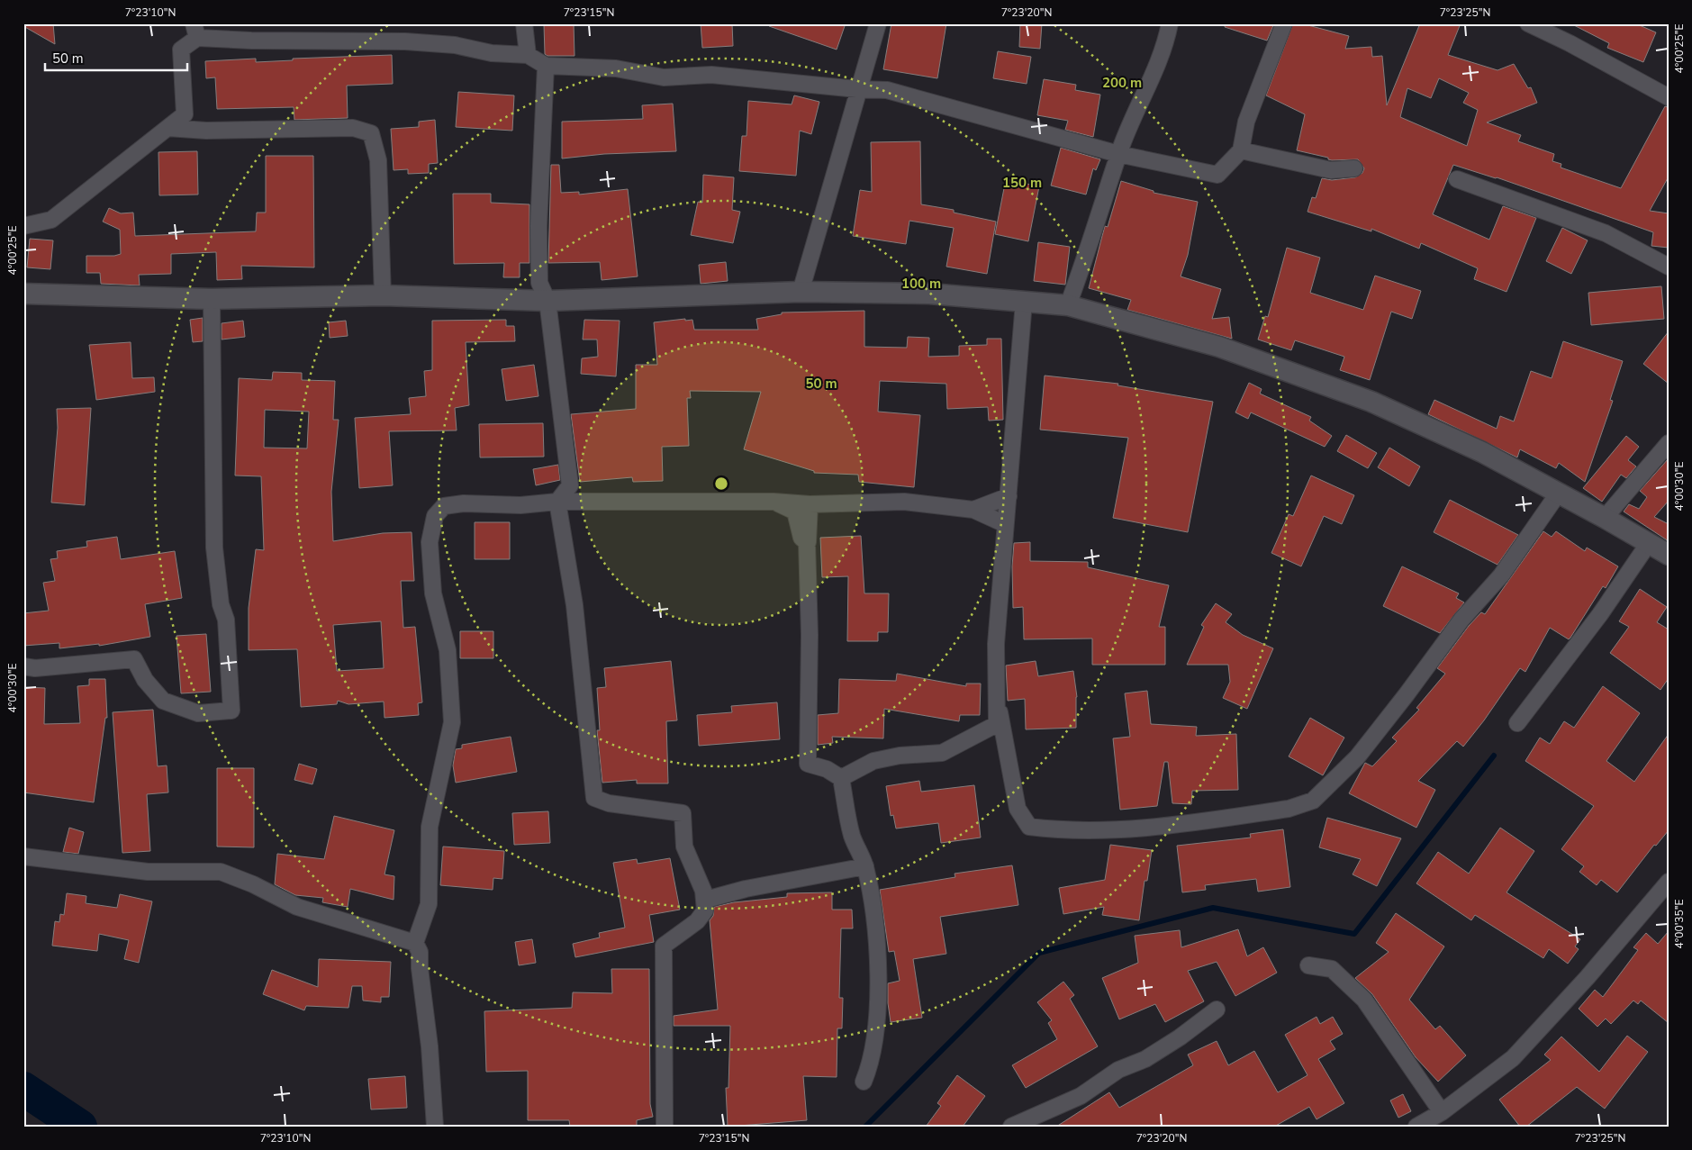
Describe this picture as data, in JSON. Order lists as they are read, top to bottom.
{
  "scale_bar": "50 m",
  "coordinates": [
    "7°23'10\"N",
    "7°23'15\"N",
    "7°23'20\"N",
    "7°23'25\"N",
    "4°00'25\"E",
    "4°00'30\"E",
    "4°00'35\"E"
  ],
  "rings": [
    "200 m",
    "150 m",
    "100 m",
    "50 m"
  ]
}
